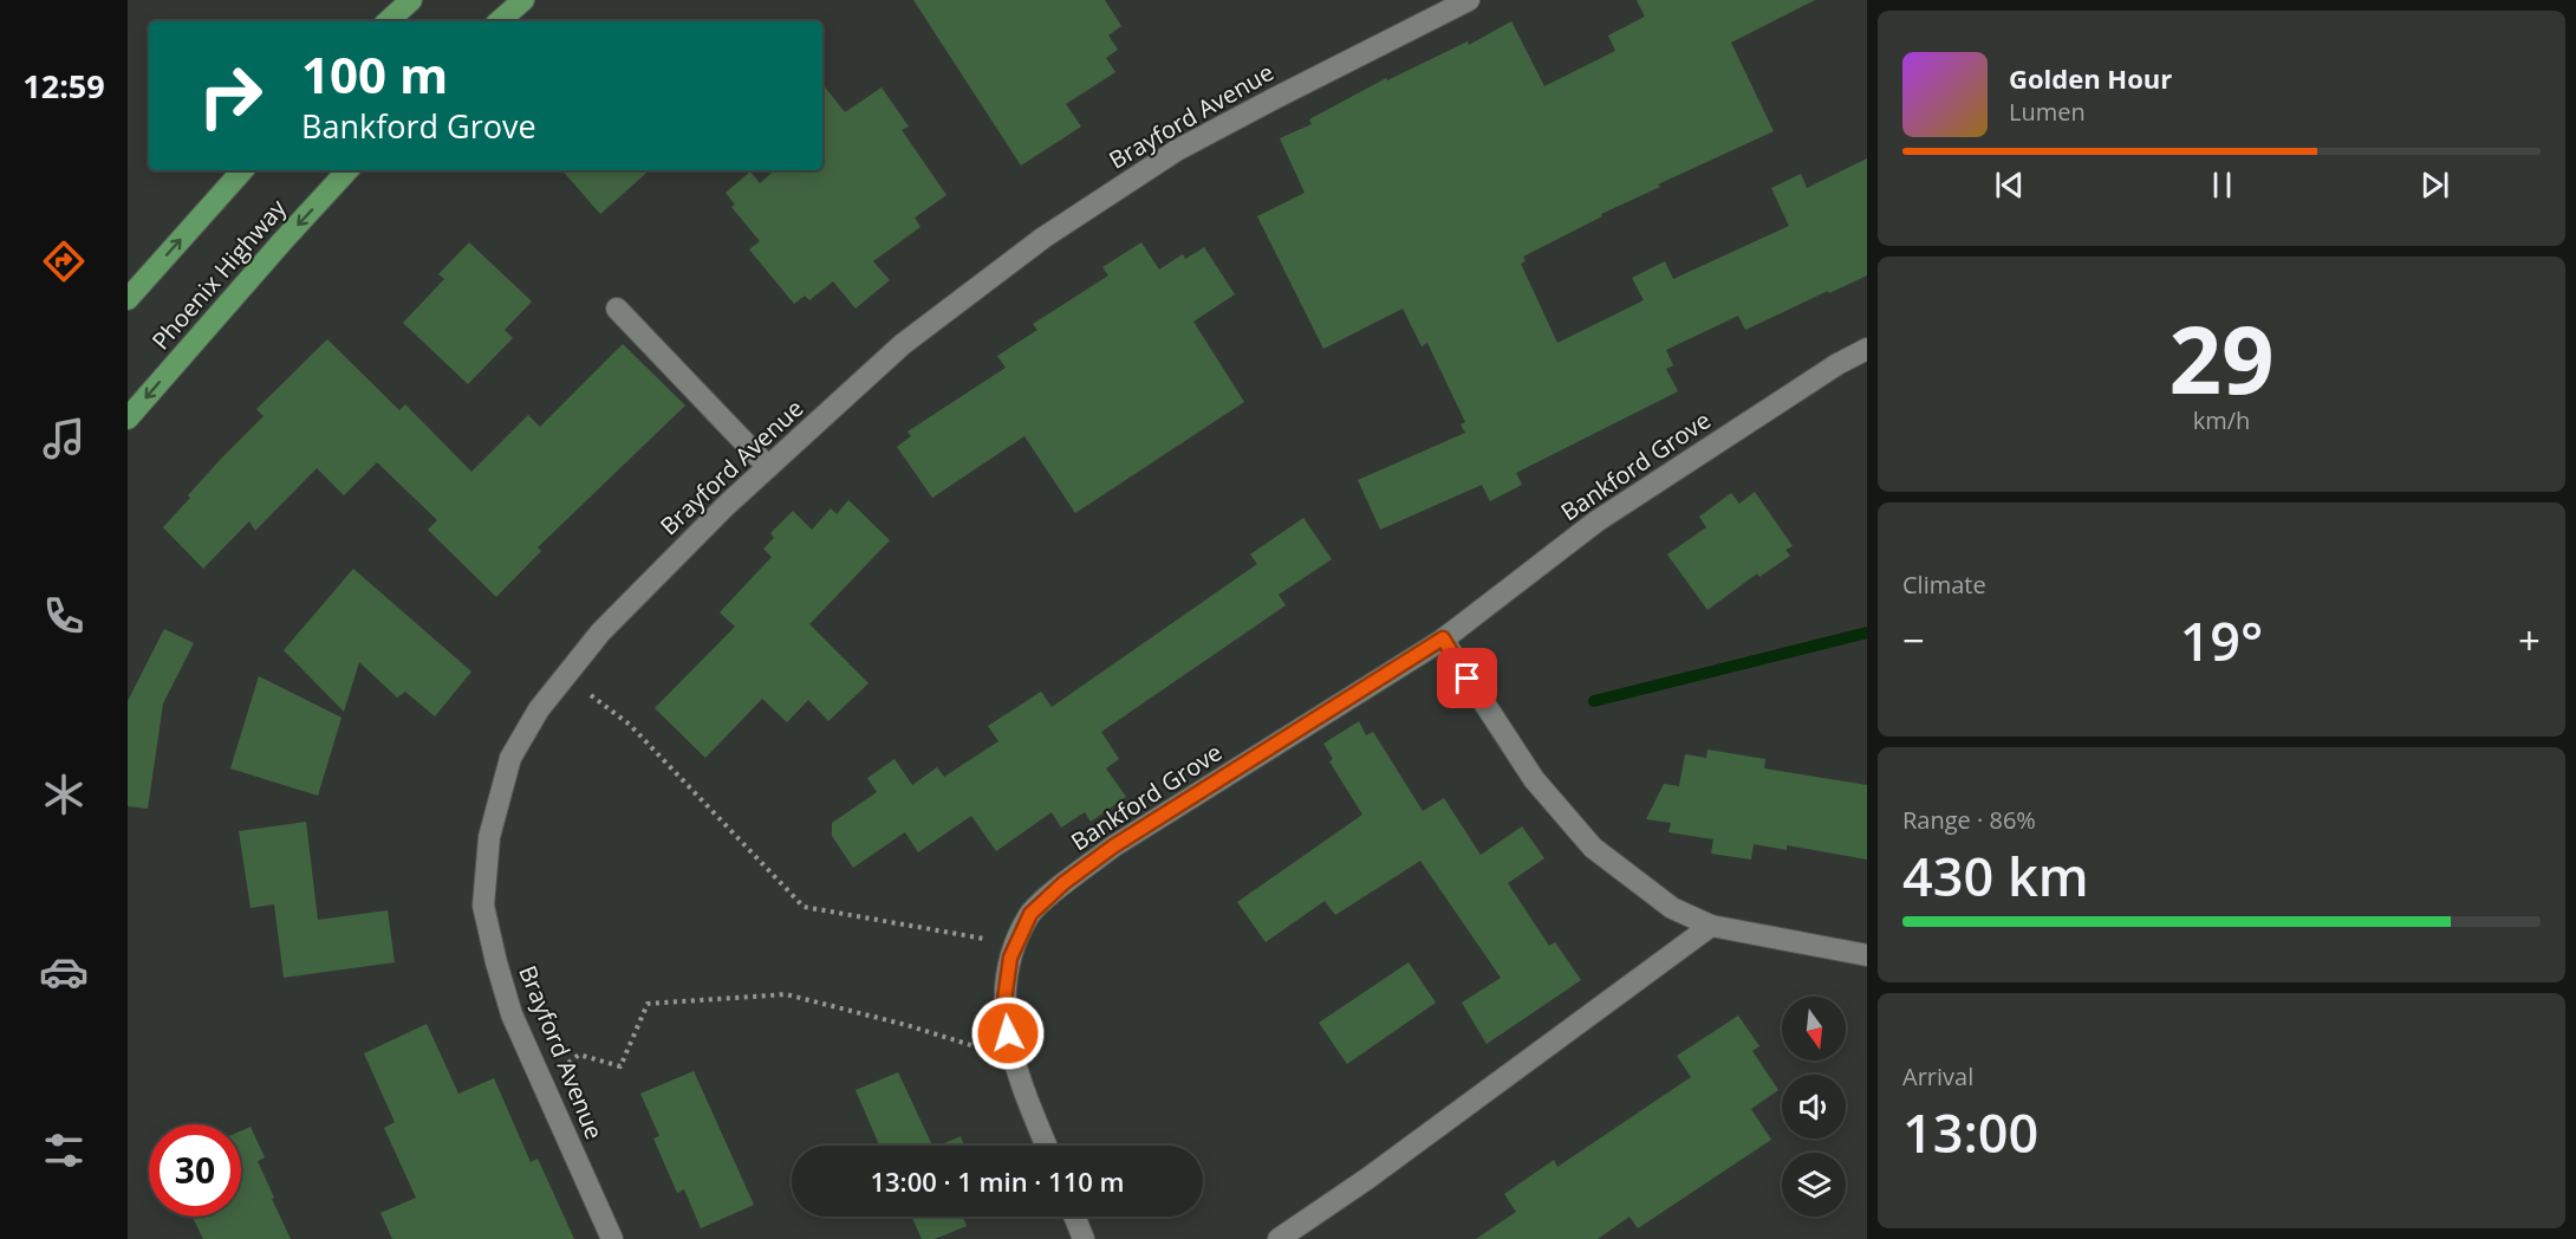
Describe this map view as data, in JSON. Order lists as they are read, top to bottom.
{
  "streets": {
    "main road": ["Phoenix Highway"],
    "street": ["Brayford Avenue", "Bankford Grove"]
  },
  "north": "bottom",
  "page": {
    "tabs": "12:59",
    "turn": ["100 m", "Bankford Grove"],
    "song": ["Golden Hour", "Lumen"],
    "tile": [
      ["29", "km/h"],
      "Climate",
      ["Range · 86%", "430 km"],
      ["Arrival", "13:00"]
    ],
    "heat": ["−", "19°", "+"],
    "limit": "30",
    "trip": "13:00 · 1 min · 110 m"
  }
}
